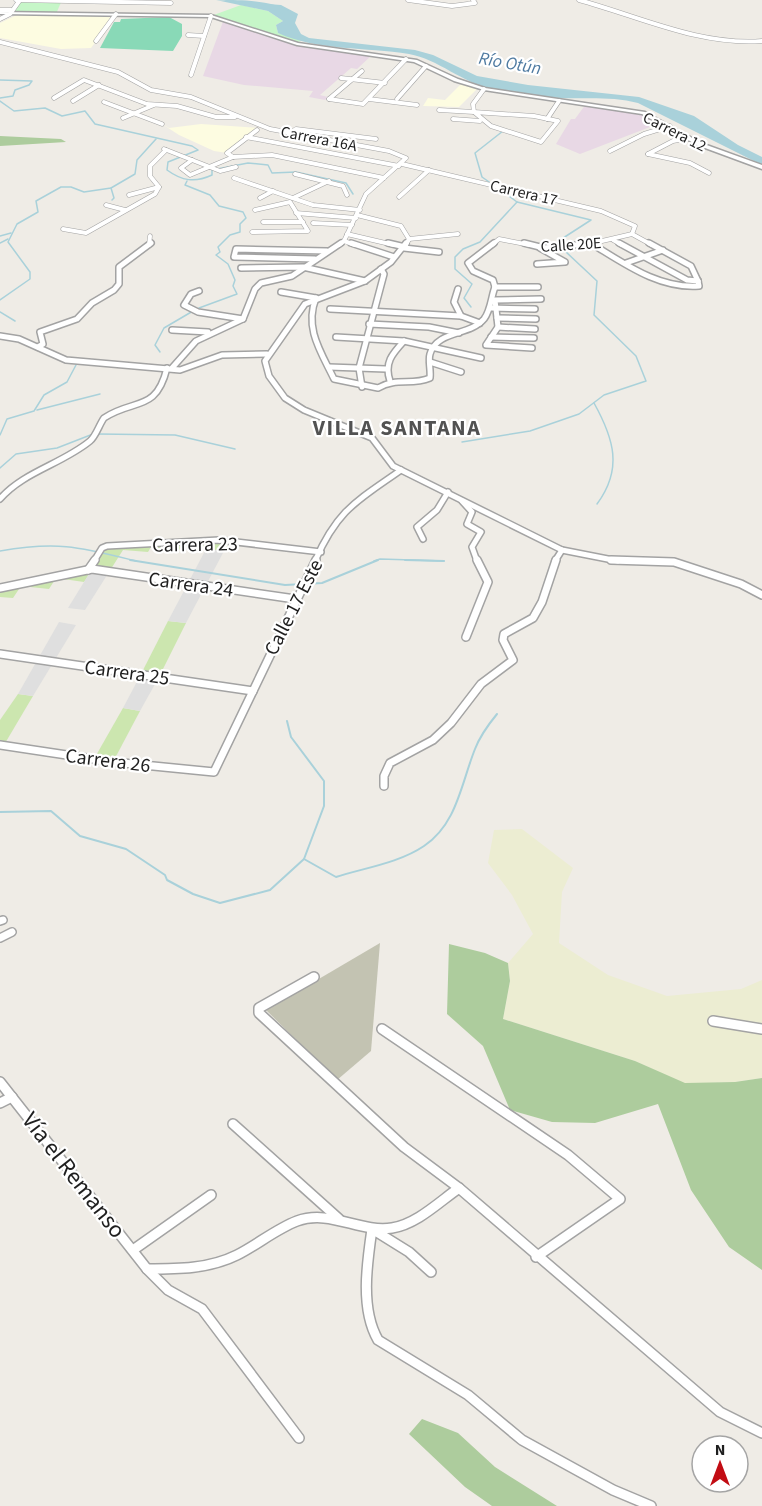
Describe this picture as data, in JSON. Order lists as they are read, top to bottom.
{
  "streets": {
    "street": [
      "Carrera 12",
      "Carrera 16A",
      "Carrera 17",
      "Calle 20E",
      "Carrera 23",
      "Carrera 24",
      "Calle 17 Este",
      "Carrera 25",
      "Carrera 26",
      "Vía el Remanso"
    ]
  },
  "crossings": [
    ["Carrera 16A", "Carrera 17"],
    ["Carrera 17", "Calle 20E"],
    ["Carrera 23", "Carrera 24"],
    ["Carrera 23", "Calle 17 Este"],
    ["Carrera 24", "Calle 17 Este"],
    ["Calle 17 Este", "Carrera 25"],
    ["Calle 17 Este", "Carrera 26"]
  ],
  "districts": ["VILLA SANTANA"],
  "water": ["Río Otún"],
  "north": "top"
}
